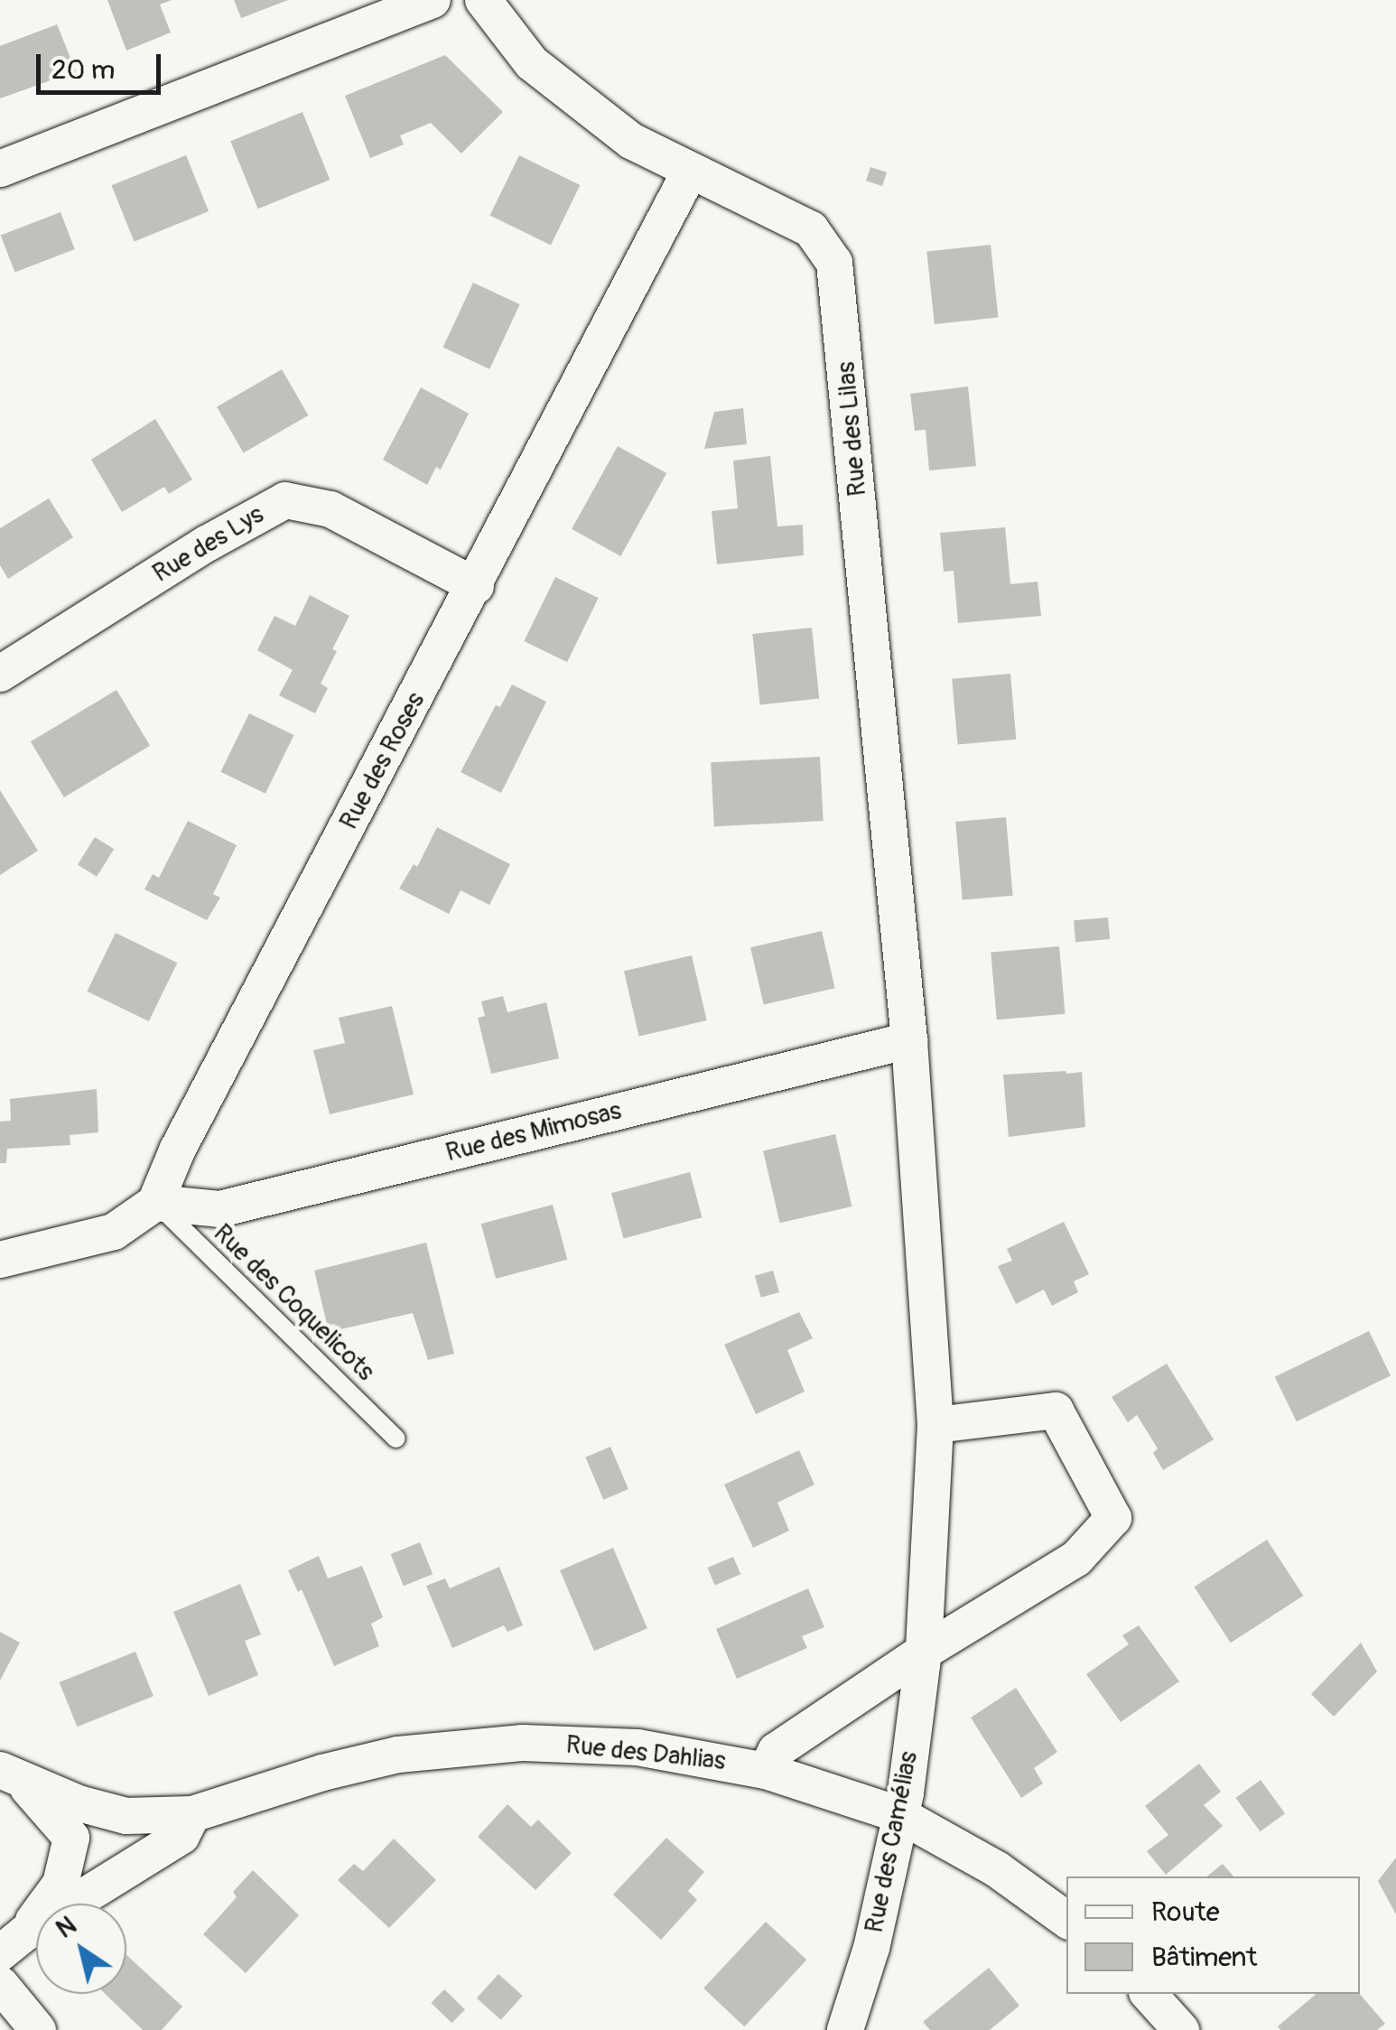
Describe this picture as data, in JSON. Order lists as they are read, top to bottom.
{
  "streets": {
    "street": [
      "Rue des Lilas",
      "Rue des Lys",
      "Rue des Roses",
      "Rue des Mimosas",
      "Rue des Dahlias",
      "Rue des Camélias"
    ],
    "lane": ["Rue des Coquelicots"]
  },
  "crossings": [
    ["Rue des Lilas", "Rue des Roses"],
    ["Rue des Lilas", "Rue des Mimosas"],
    ["Rue des Lilas", "Rue des Camélias"],
    ["Rue des Lys", "Rue des Roses"],
    ["Rue des Roses", "Rue des Mimosas"],
    ["Rue des Roses", "Rue des Coquelicots"],
    ["Rue des Mimosas", "Rue des Coquelicots"],
    ["Rue des Mimosas", "Rue des Camélias"],
    ["Rue des Dahlias", "Rue des Camélias"]
  ],
  "legend": ["Route", "Bâtiment"],
  "scale_bar": "20 m",
  "north": "top left"
}
